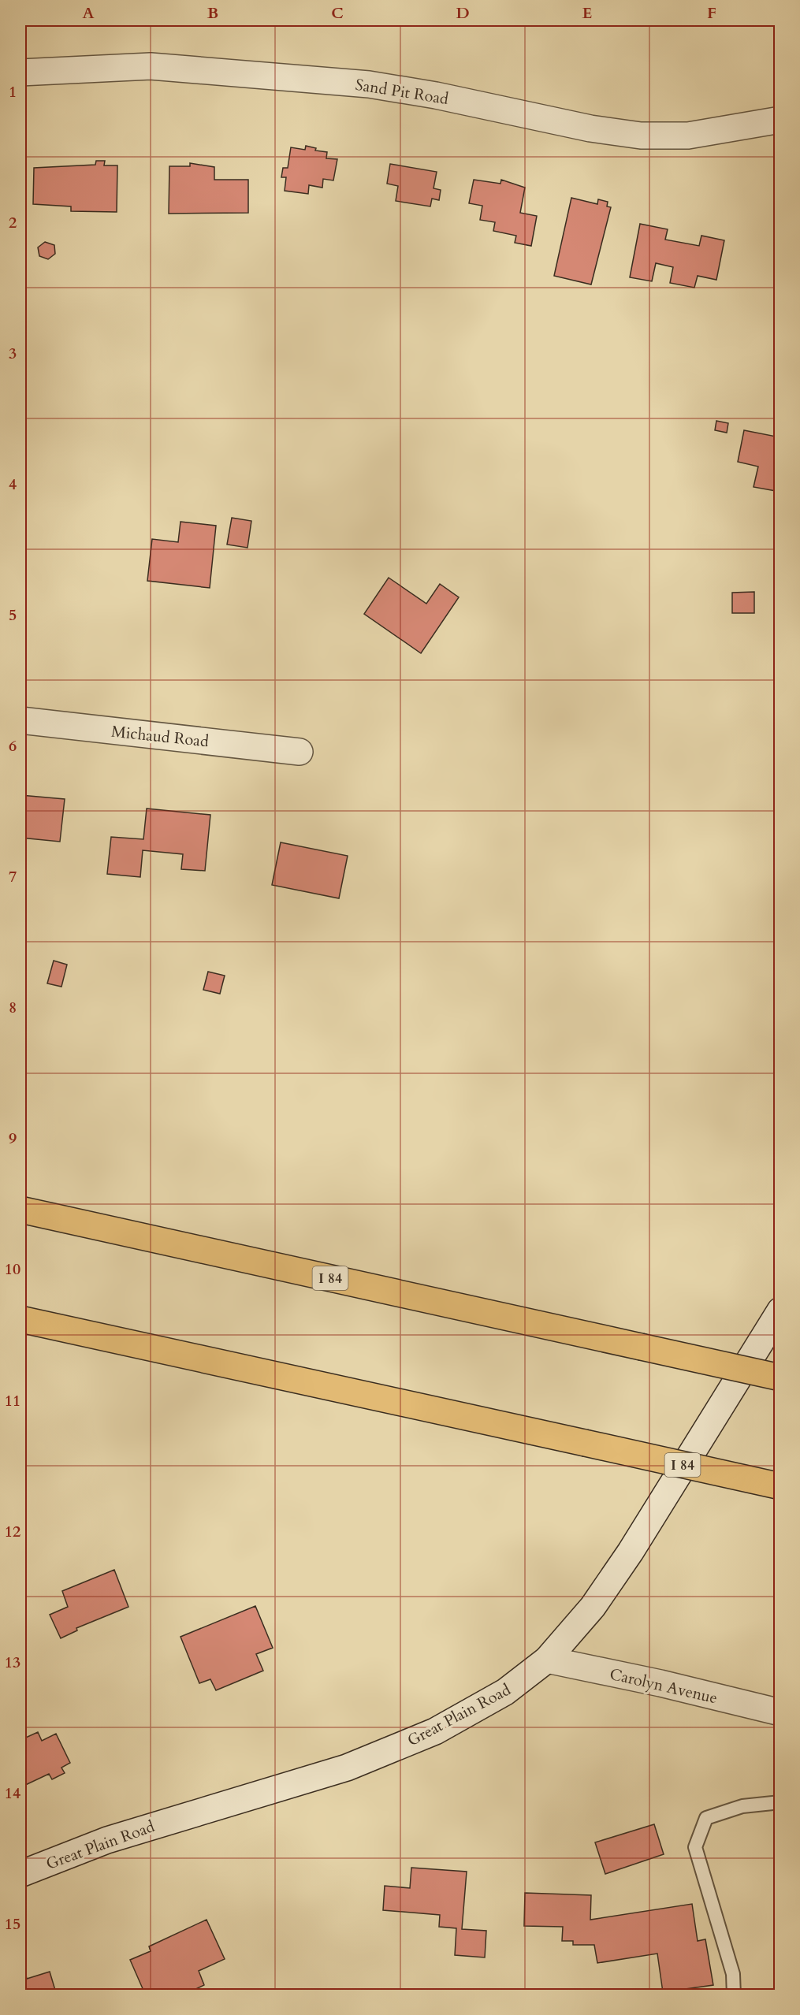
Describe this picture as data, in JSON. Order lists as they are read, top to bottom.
{
  "streets": {
    "highway": ["I 84"],
    "street": [
      "Sand Pit Road",
      "Michaud Road",
      "Carolyn Avenue",
      "Great Plain Road"
    ]
  },
  "crossings": [
    ["Carolyn Avenue", "Great Plain Road"]
  ],
  "grid": {
    "columns": [
      "A",
      "B",
      "C",
      "D",
      "E",
      "F"
    ],
    "rows": [
      "1",
      "2",
      "3",
      "4",
      "5",
      "6",
      "7",
      "8",
      "9",
      "10",
      "11",
      "12",
      "13",
      "14",
      "15"
    ]
  }
}
